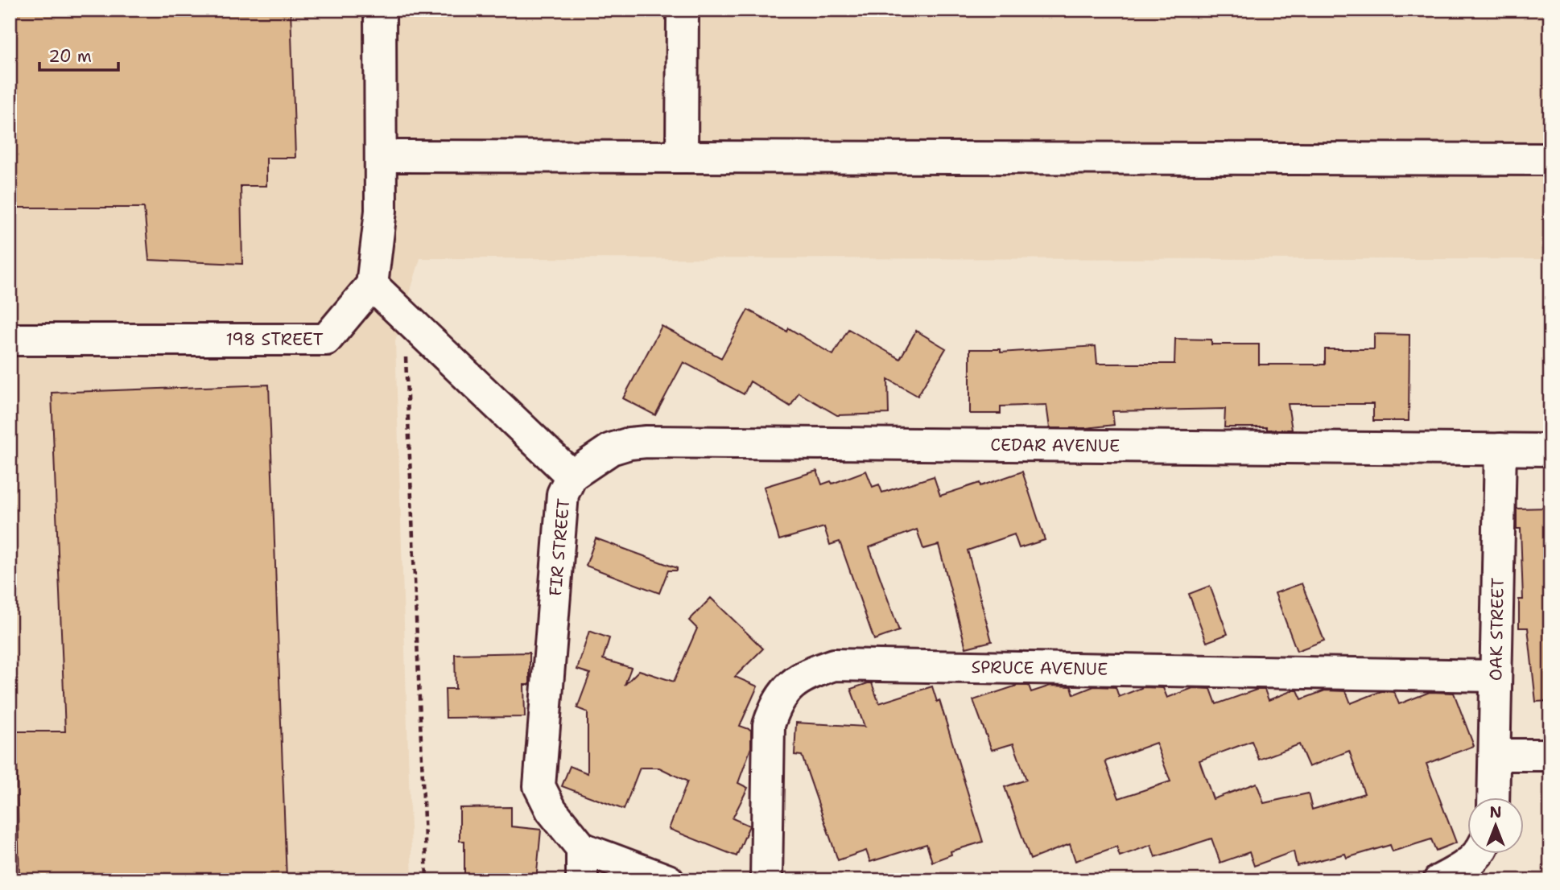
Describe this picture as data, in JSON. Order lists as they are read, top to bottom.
{
  "streets": {
    "street": [
      "198 STREET",
      "CEDAR AVENUE",
      "FIR STREET",
      "OAK STREET",
      "SPRUCE AVENUE"
    ]
  },
  "crossings": [
    ["198 STREET", "FIR STREET"],
    ["CEDAR AVENUE", "FIR STREET"],
    ["CEDAR AVENUE", "OAK STREET"],
    ["OAK STREET", "SPRUCE AVENUE"]
  ],
  "scale_bar": "20 m",
  "north": "top"
}
